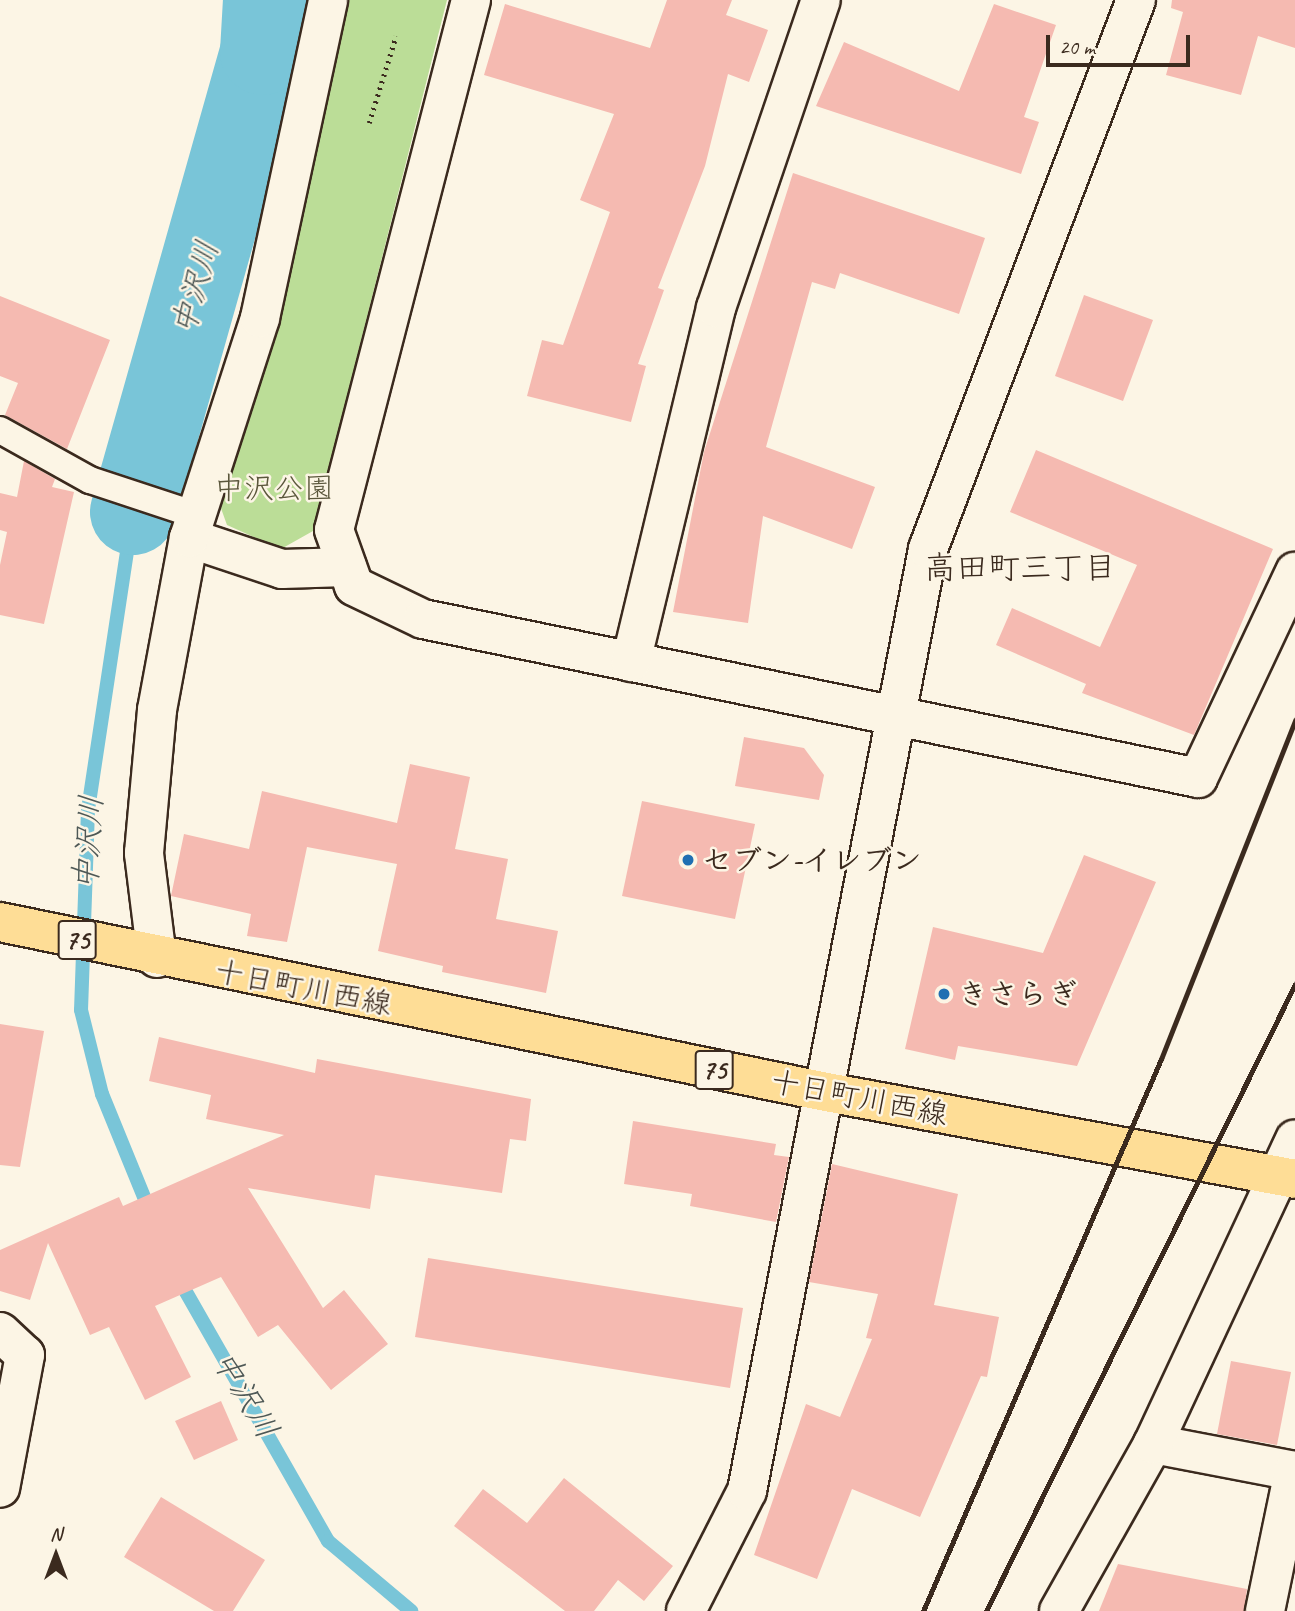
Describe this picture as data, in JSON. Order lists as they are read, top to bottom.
{
  "streets": {
    "main road": ["75", "十日町川西線"]
  },
  "crossings": [
    ["75", "十日町川西線"]
  ],
  "districts": ["高田町三丁目"],
  "water": ["中沢川"],
  "parks": ["中沢公園"],
  "places": ["セブン-イレブン", "きさらぎ"],
  "scale_bar": "20 m",
  "north": "top"
}
